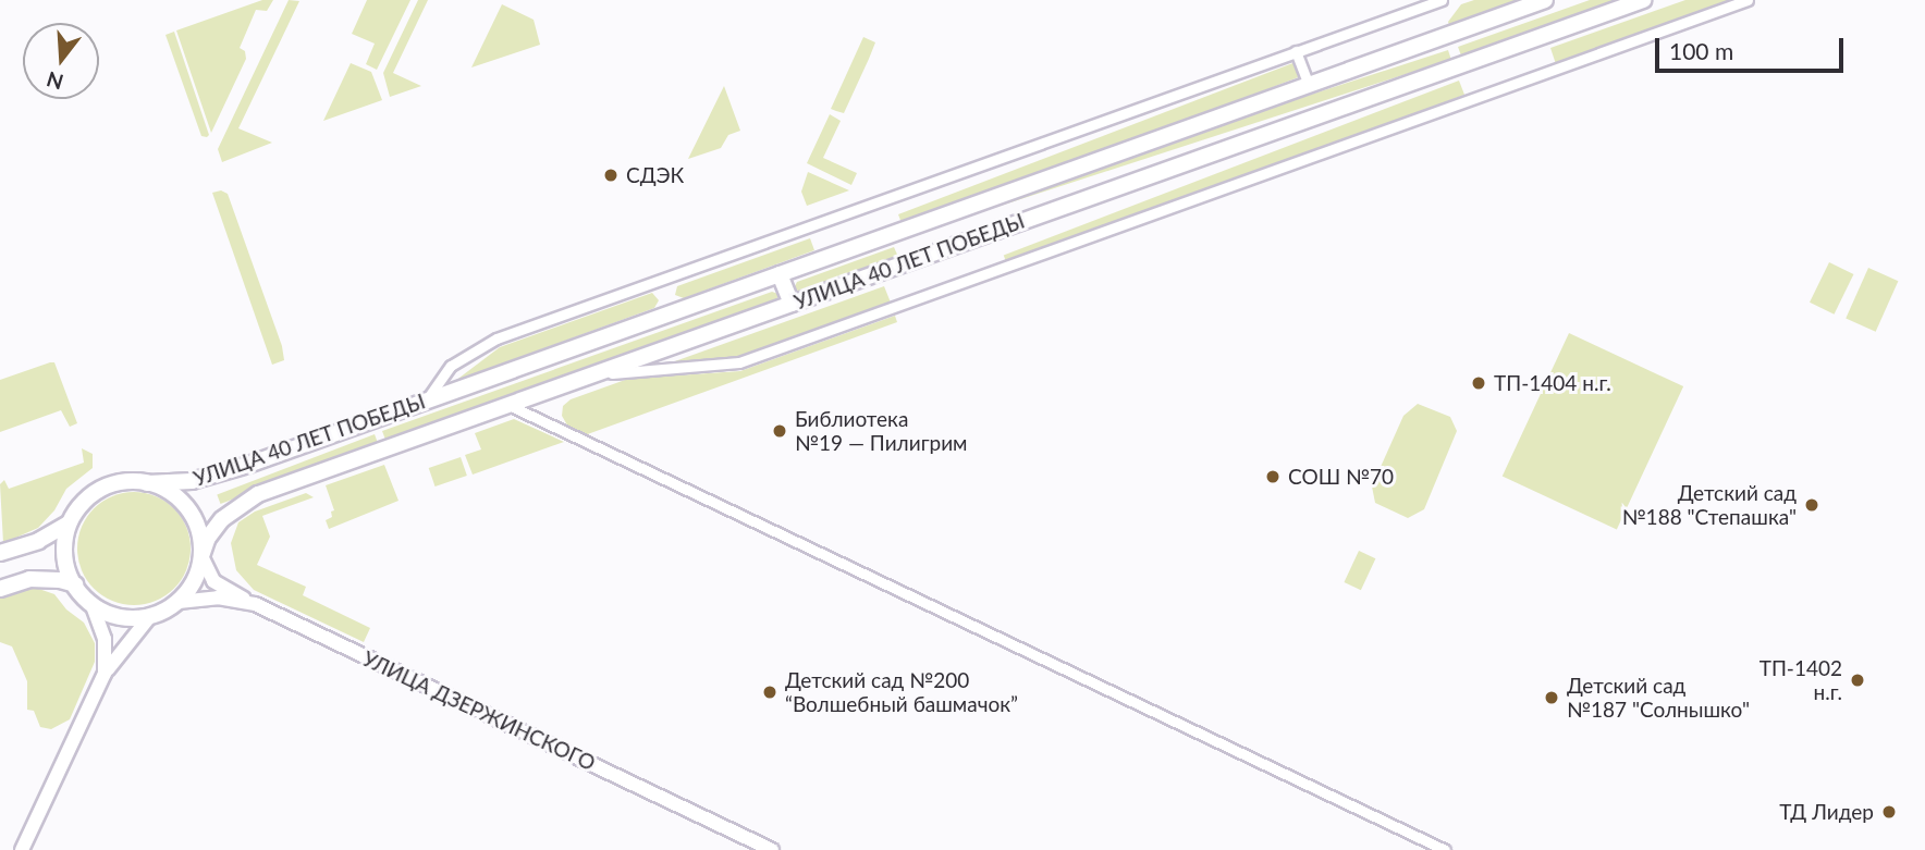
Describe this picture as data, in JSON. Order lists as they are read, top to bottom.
{
  "streets": {
    "main road": ["УЛИЦА 40 ЛЕТ ПОБЕДЫ", "УЛИЦА ДЗЕРЖИНСКОГО"]
  },
  "crossings": [
    ["УЛИЦА 40 ЛЕТ ПОБЕДЫ", "УЛИЦА ДЗЕРЖИНСКОГО"]
  ],
  "places": [
    "СДЭК",
    "ТП-1404 н.г.",
    "Библиотека №19 — Пилигрим",
    "СОШ №70",
    "Детский сад №188 \"Степашка\"",
    "ТП-1402 н.г.",
    "Детский сад №200 “Волшебный башмачок”",
    "Детский сад №187 \"Солнышко\"",
    "ТД Лидер"
  ],
  "scale_bar": "100 m",
  "north": "bottom"
}
